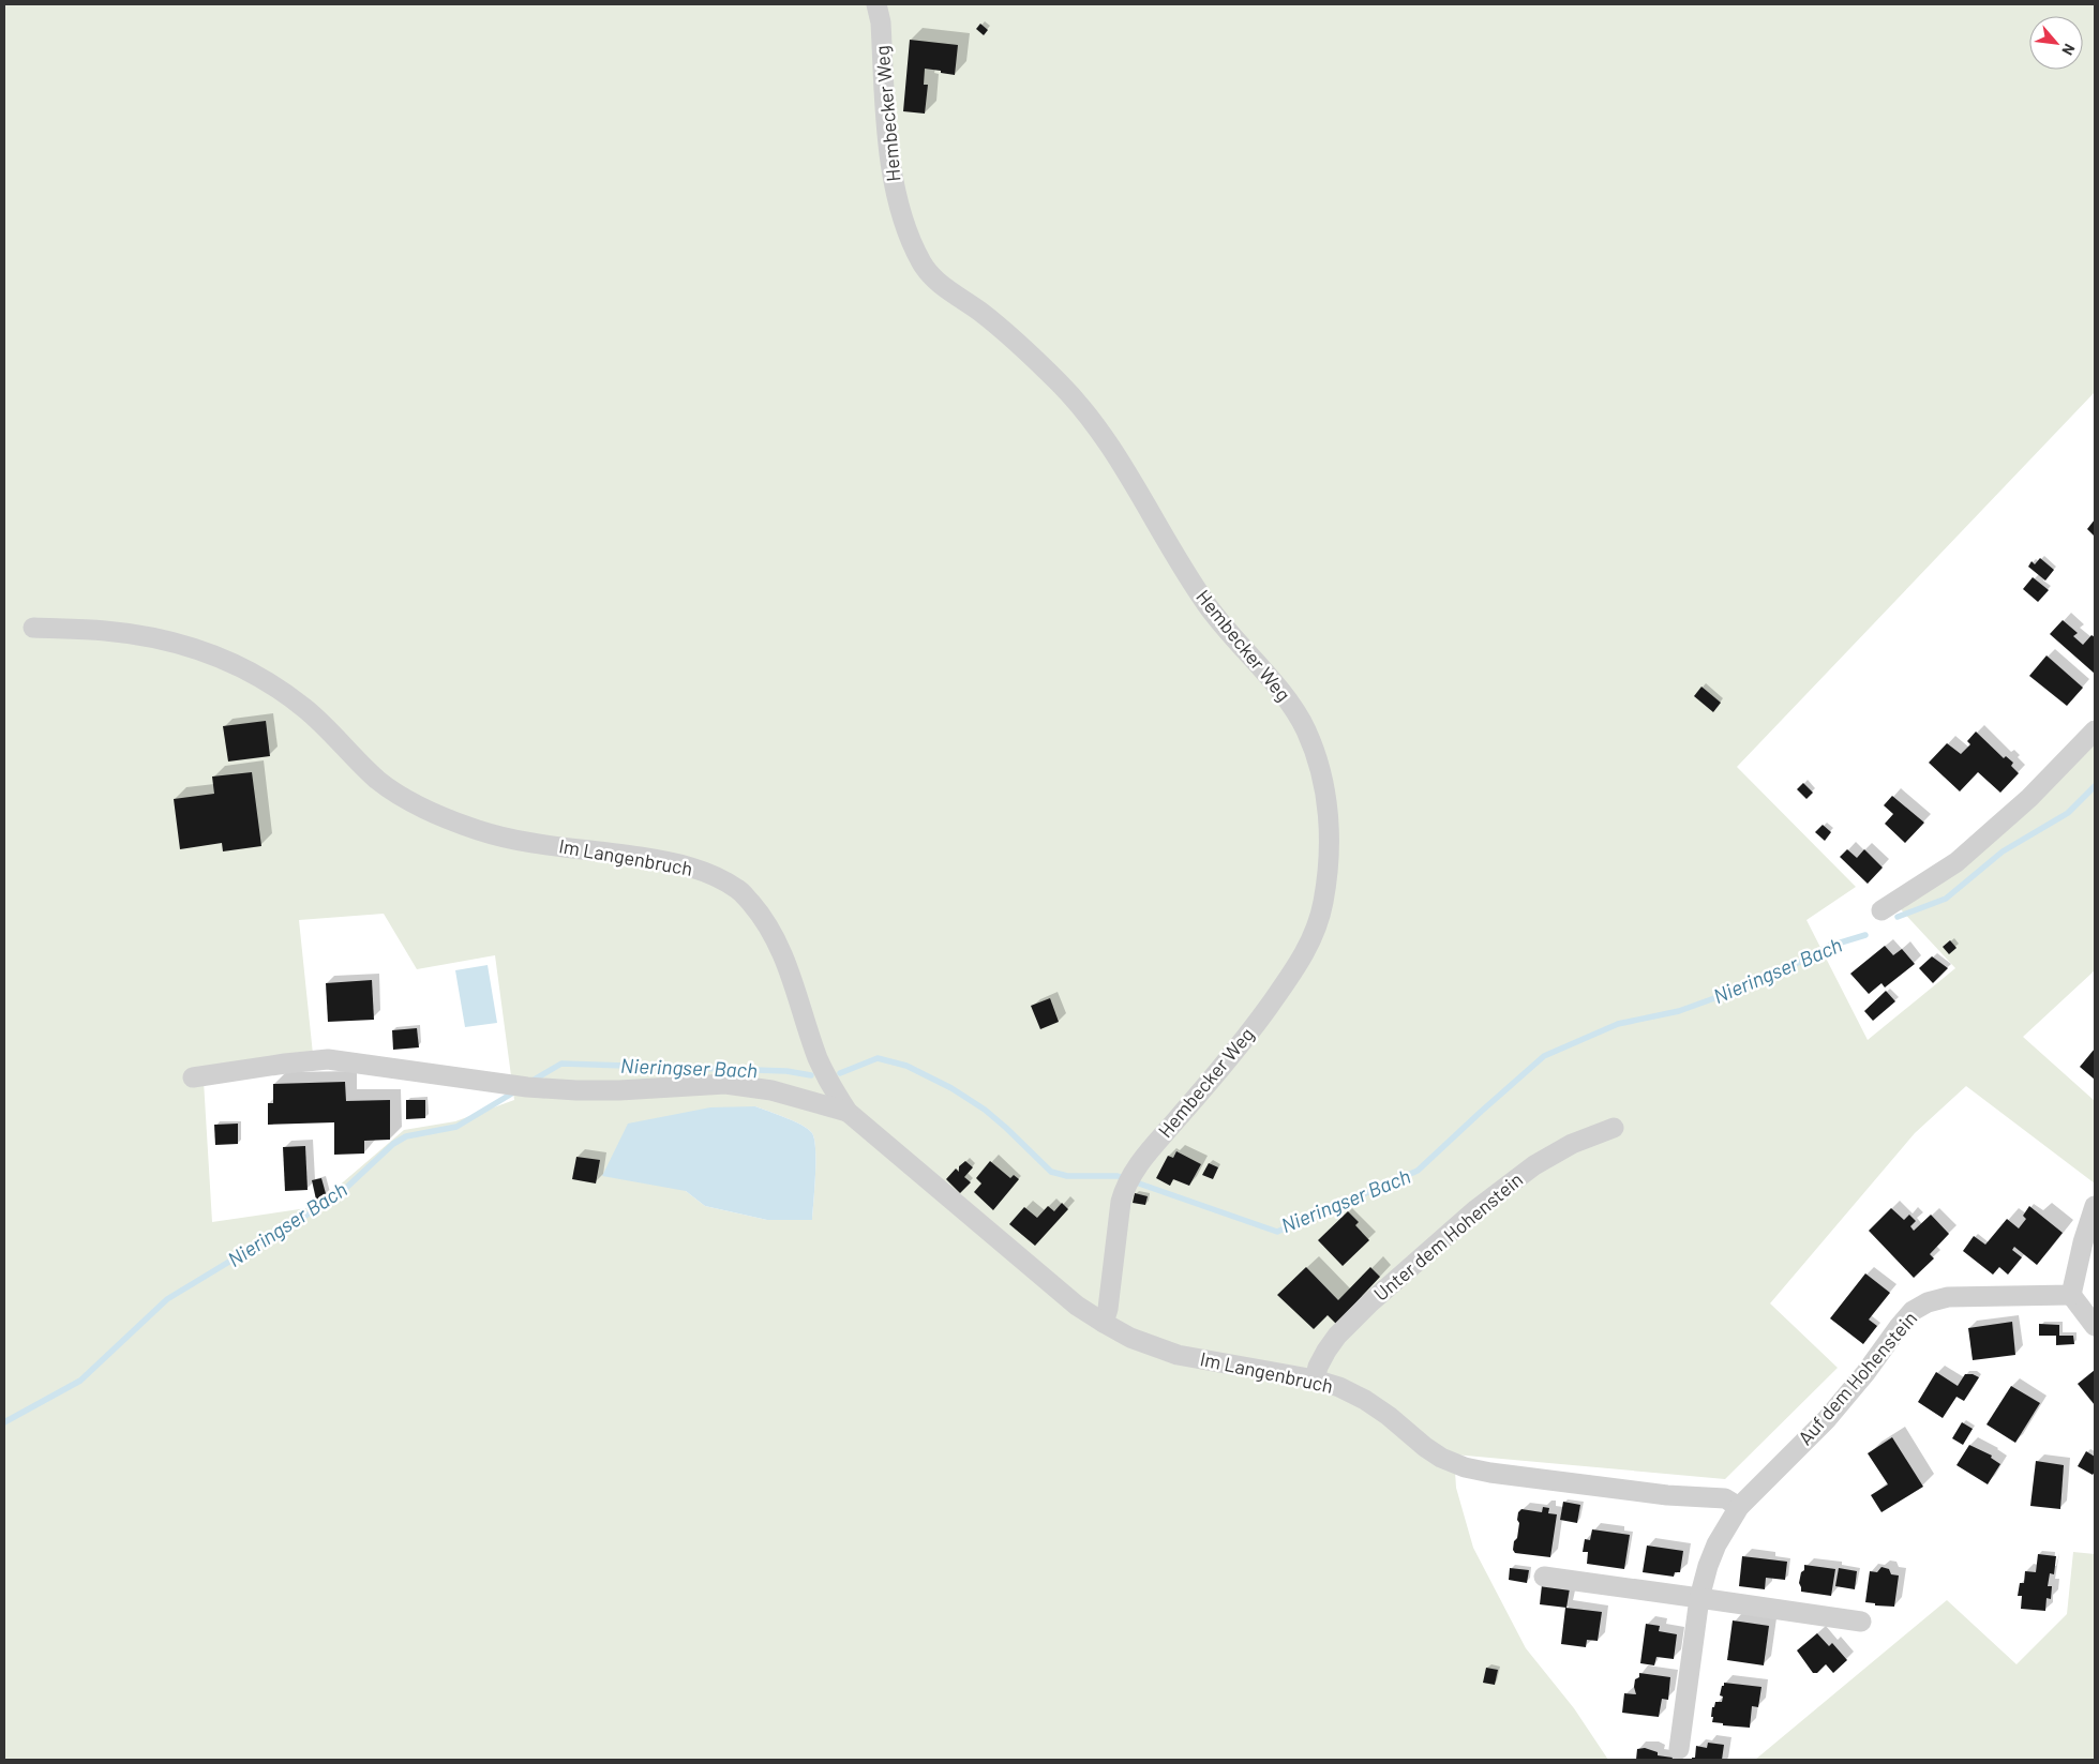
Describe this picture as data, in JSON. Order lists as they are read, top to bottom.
{
  "streets": {
    "street": [
      "Hembecker Weg",
      "Im Langenbruch",
      "Unter dem Hohenstein",
      "Auf dem Hohenstein"
    ]
  },
  "crossings": [
    ["Hembecker Weg", "Im Langenbruch"],
    ["Im Langenbruch", "Unter dem Hohenstein"],
    ["Im Langenbruch", "Auf dem Hohenstein"]
  ],
  "water": ["Nieringser Bach"],
  "north": "bottom right"
}
